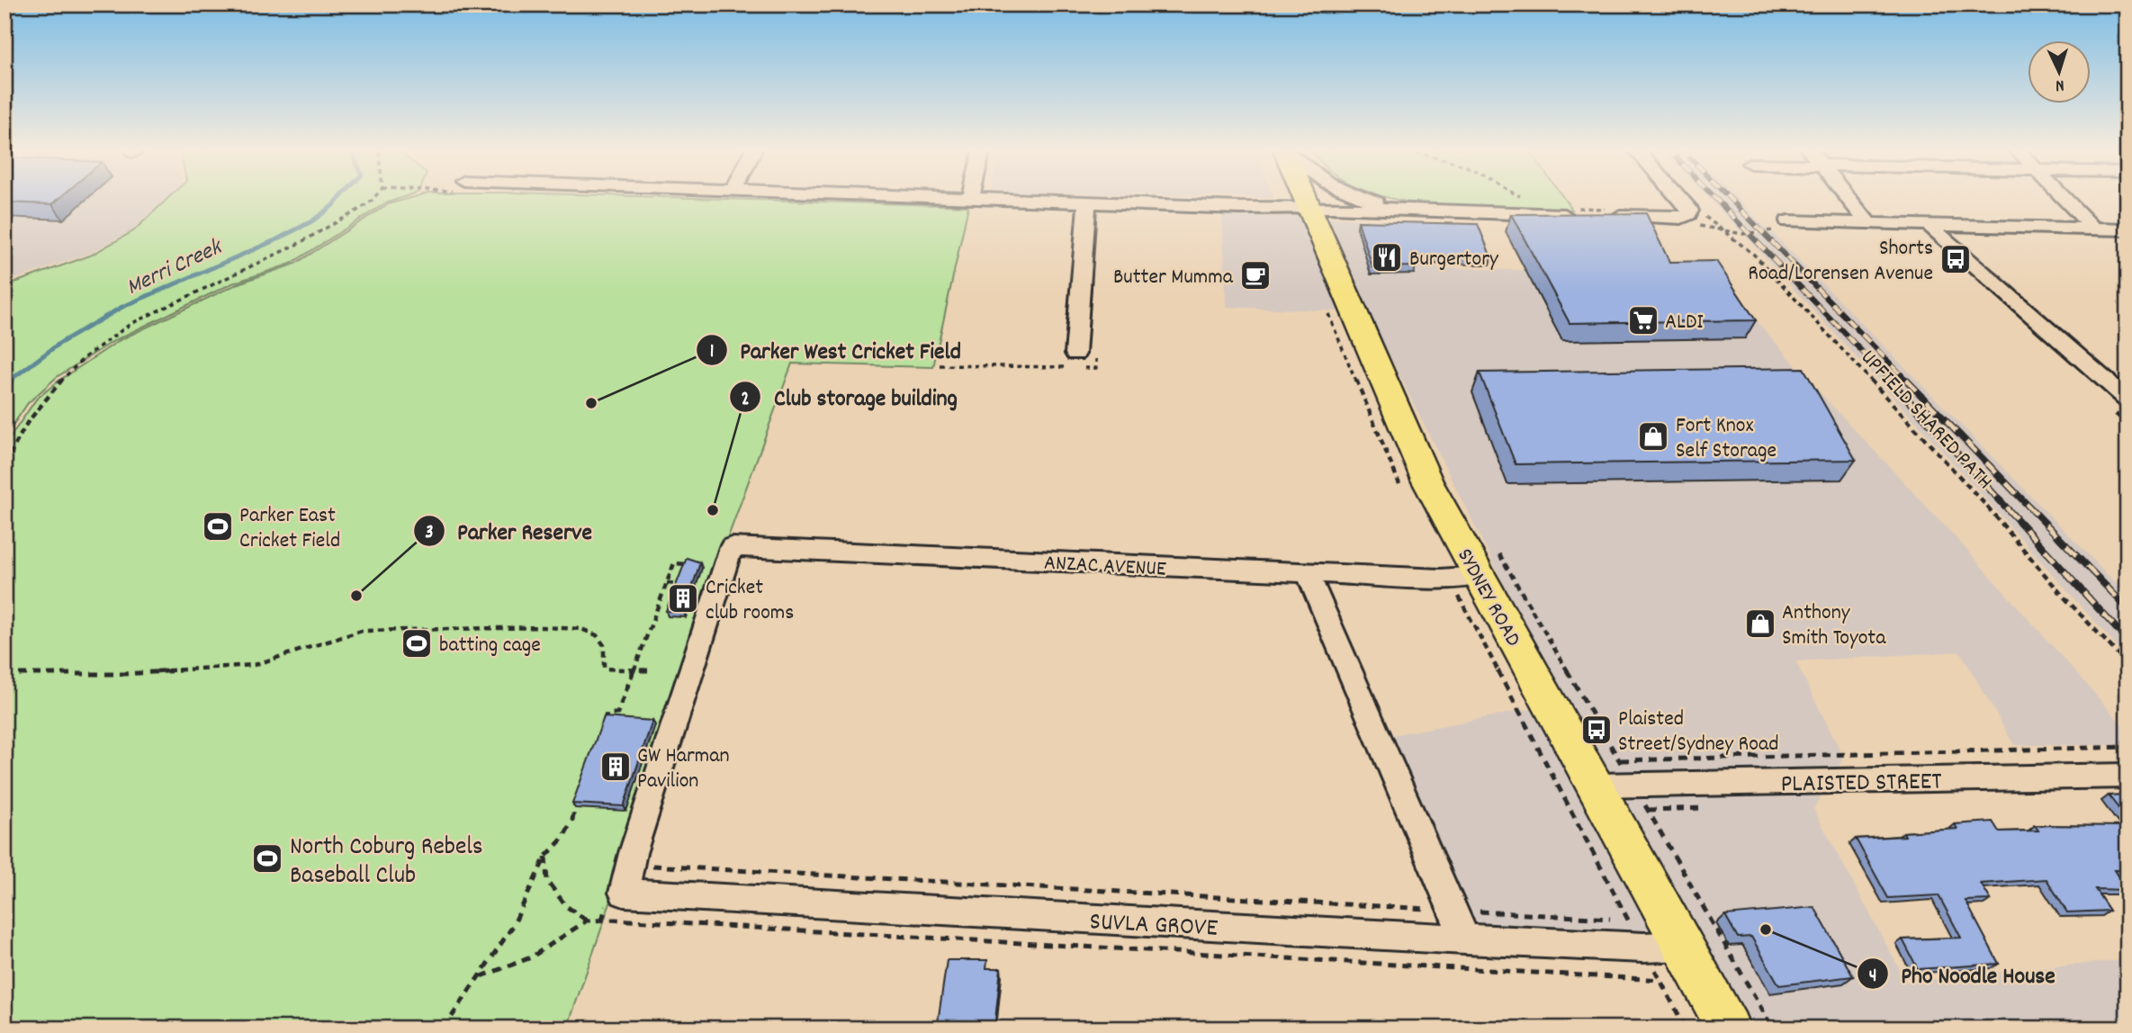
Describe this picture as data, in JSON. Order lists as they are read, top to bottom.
{
  "streets": {
    "highway": ["SYDNEY ROAD"],
    "street": ["ANZAC AVENUE", "PLAISTED STREET", "SUVLA GROVE"],
    "path": ["UPFIELD SHARED PATH"]
  },
  "crossings": [
    ["ANZAC AVENUE", "SYDNEY ROAD"],
    ["SYDNEY ROAD", "PLAISTED STREET"],
    ["SYDNEY ROAD", "SUVLA GROVE"]
  ],
  "water": ["Merri Creek"],
  "places": {
    "restaurant": ["Burgertory"],
    "bus stop": ["Shorts Road/Lorensen Avenue", "Plaisted Street/Sydney Road"],
    "cafe": ["Butter Mumma"],
    "supermarket": ["ALDI"],
    "other": [
      "Parker West Cricket Field",
      "Club storage building",
      "Parker Reserve",
      "Pho Noodle House"
    ],
    "shop": ["Fort Knox Self Storage", "Anthony Smith Toyota"],
    "sports": ["Parker East Cricket Field", "batting cage", "North Coburg Rebels Baseball Club"],
    "building": ["Cricket club rooms", "GW Harman Pavilion"]
  },
  "north": "bottom"
}
